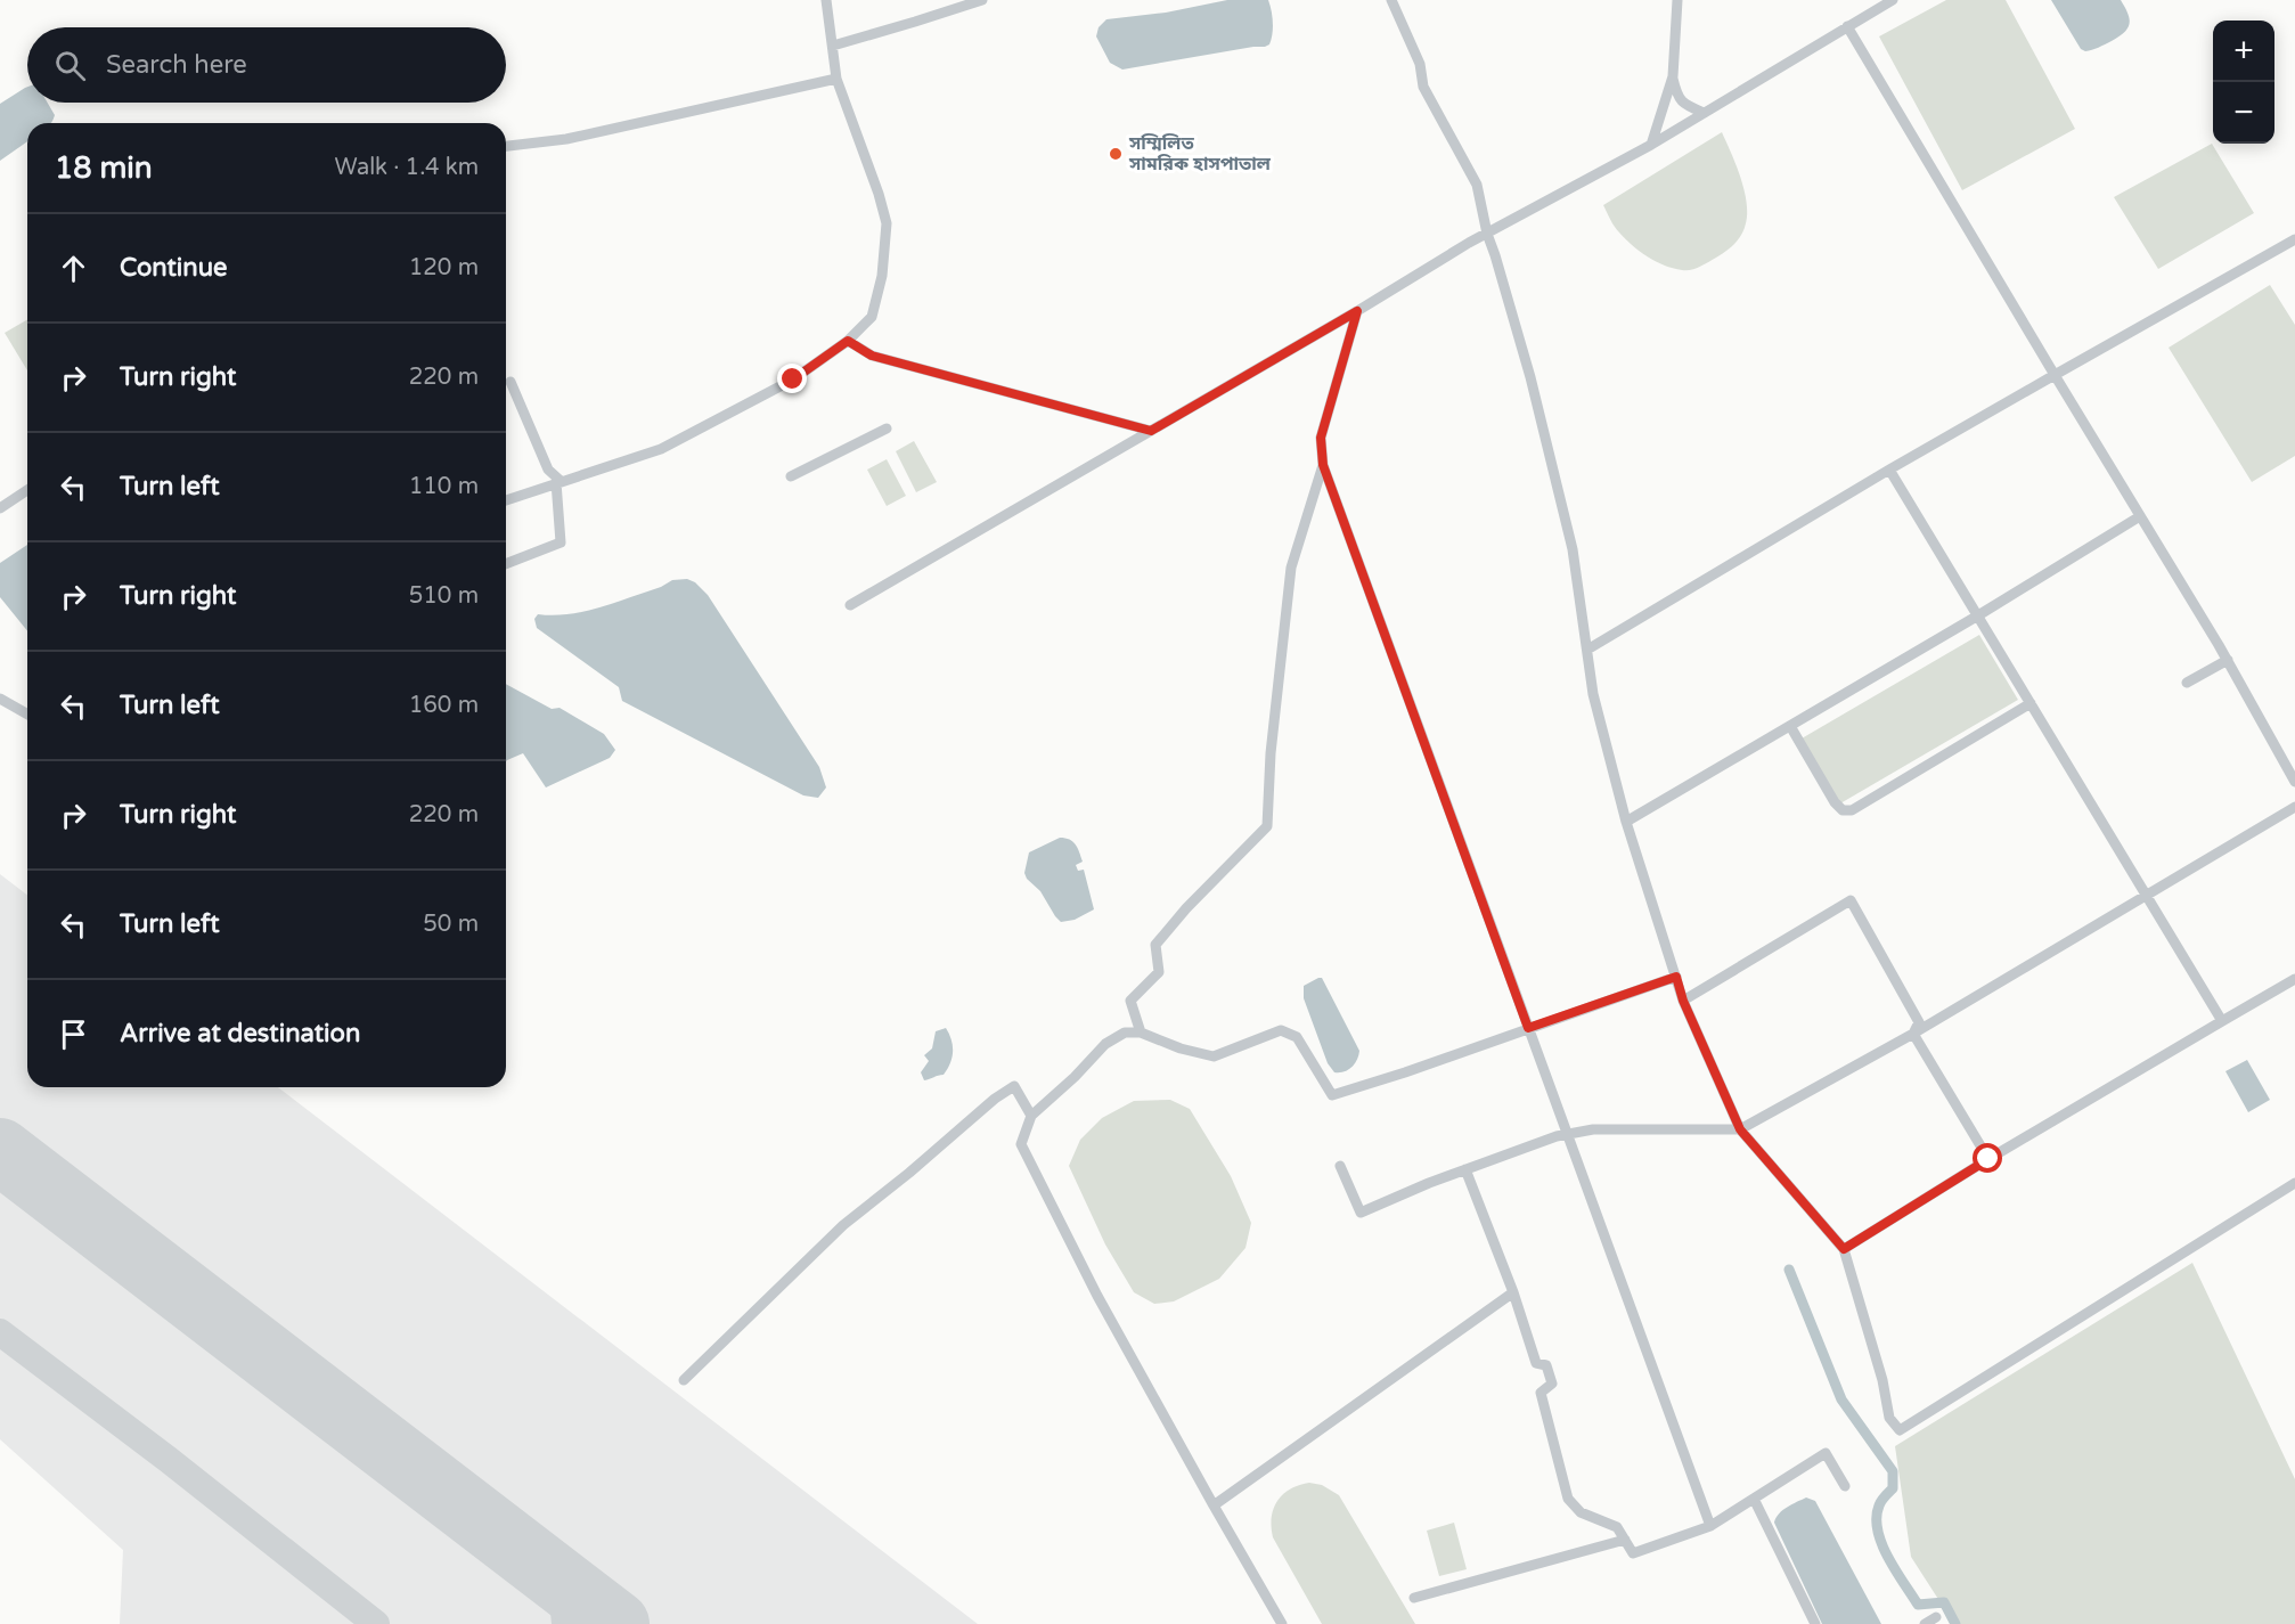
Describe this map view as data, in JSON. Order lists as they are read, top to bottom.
{
  "places": ["সম্মিলিত সামরিক হাসপাতাল"],
  "page": {
    "map_buttons": ["+", "−"],
    "search": "Search here",
    "heading": ["18 min", "Walk · 1.4 km"],
    "list": [
      ["Continue", "120 m"],
      ["Turn right", "220 m"],
      ["Turn left", "110 m"],
      ["Turn right", "510 m"],
      ["Turn left", "160 m"],
      ["Turn right", "220 m"],
      ["Turn left", "50 m"],
      "Arrive at destination"
    ]
  }
}
